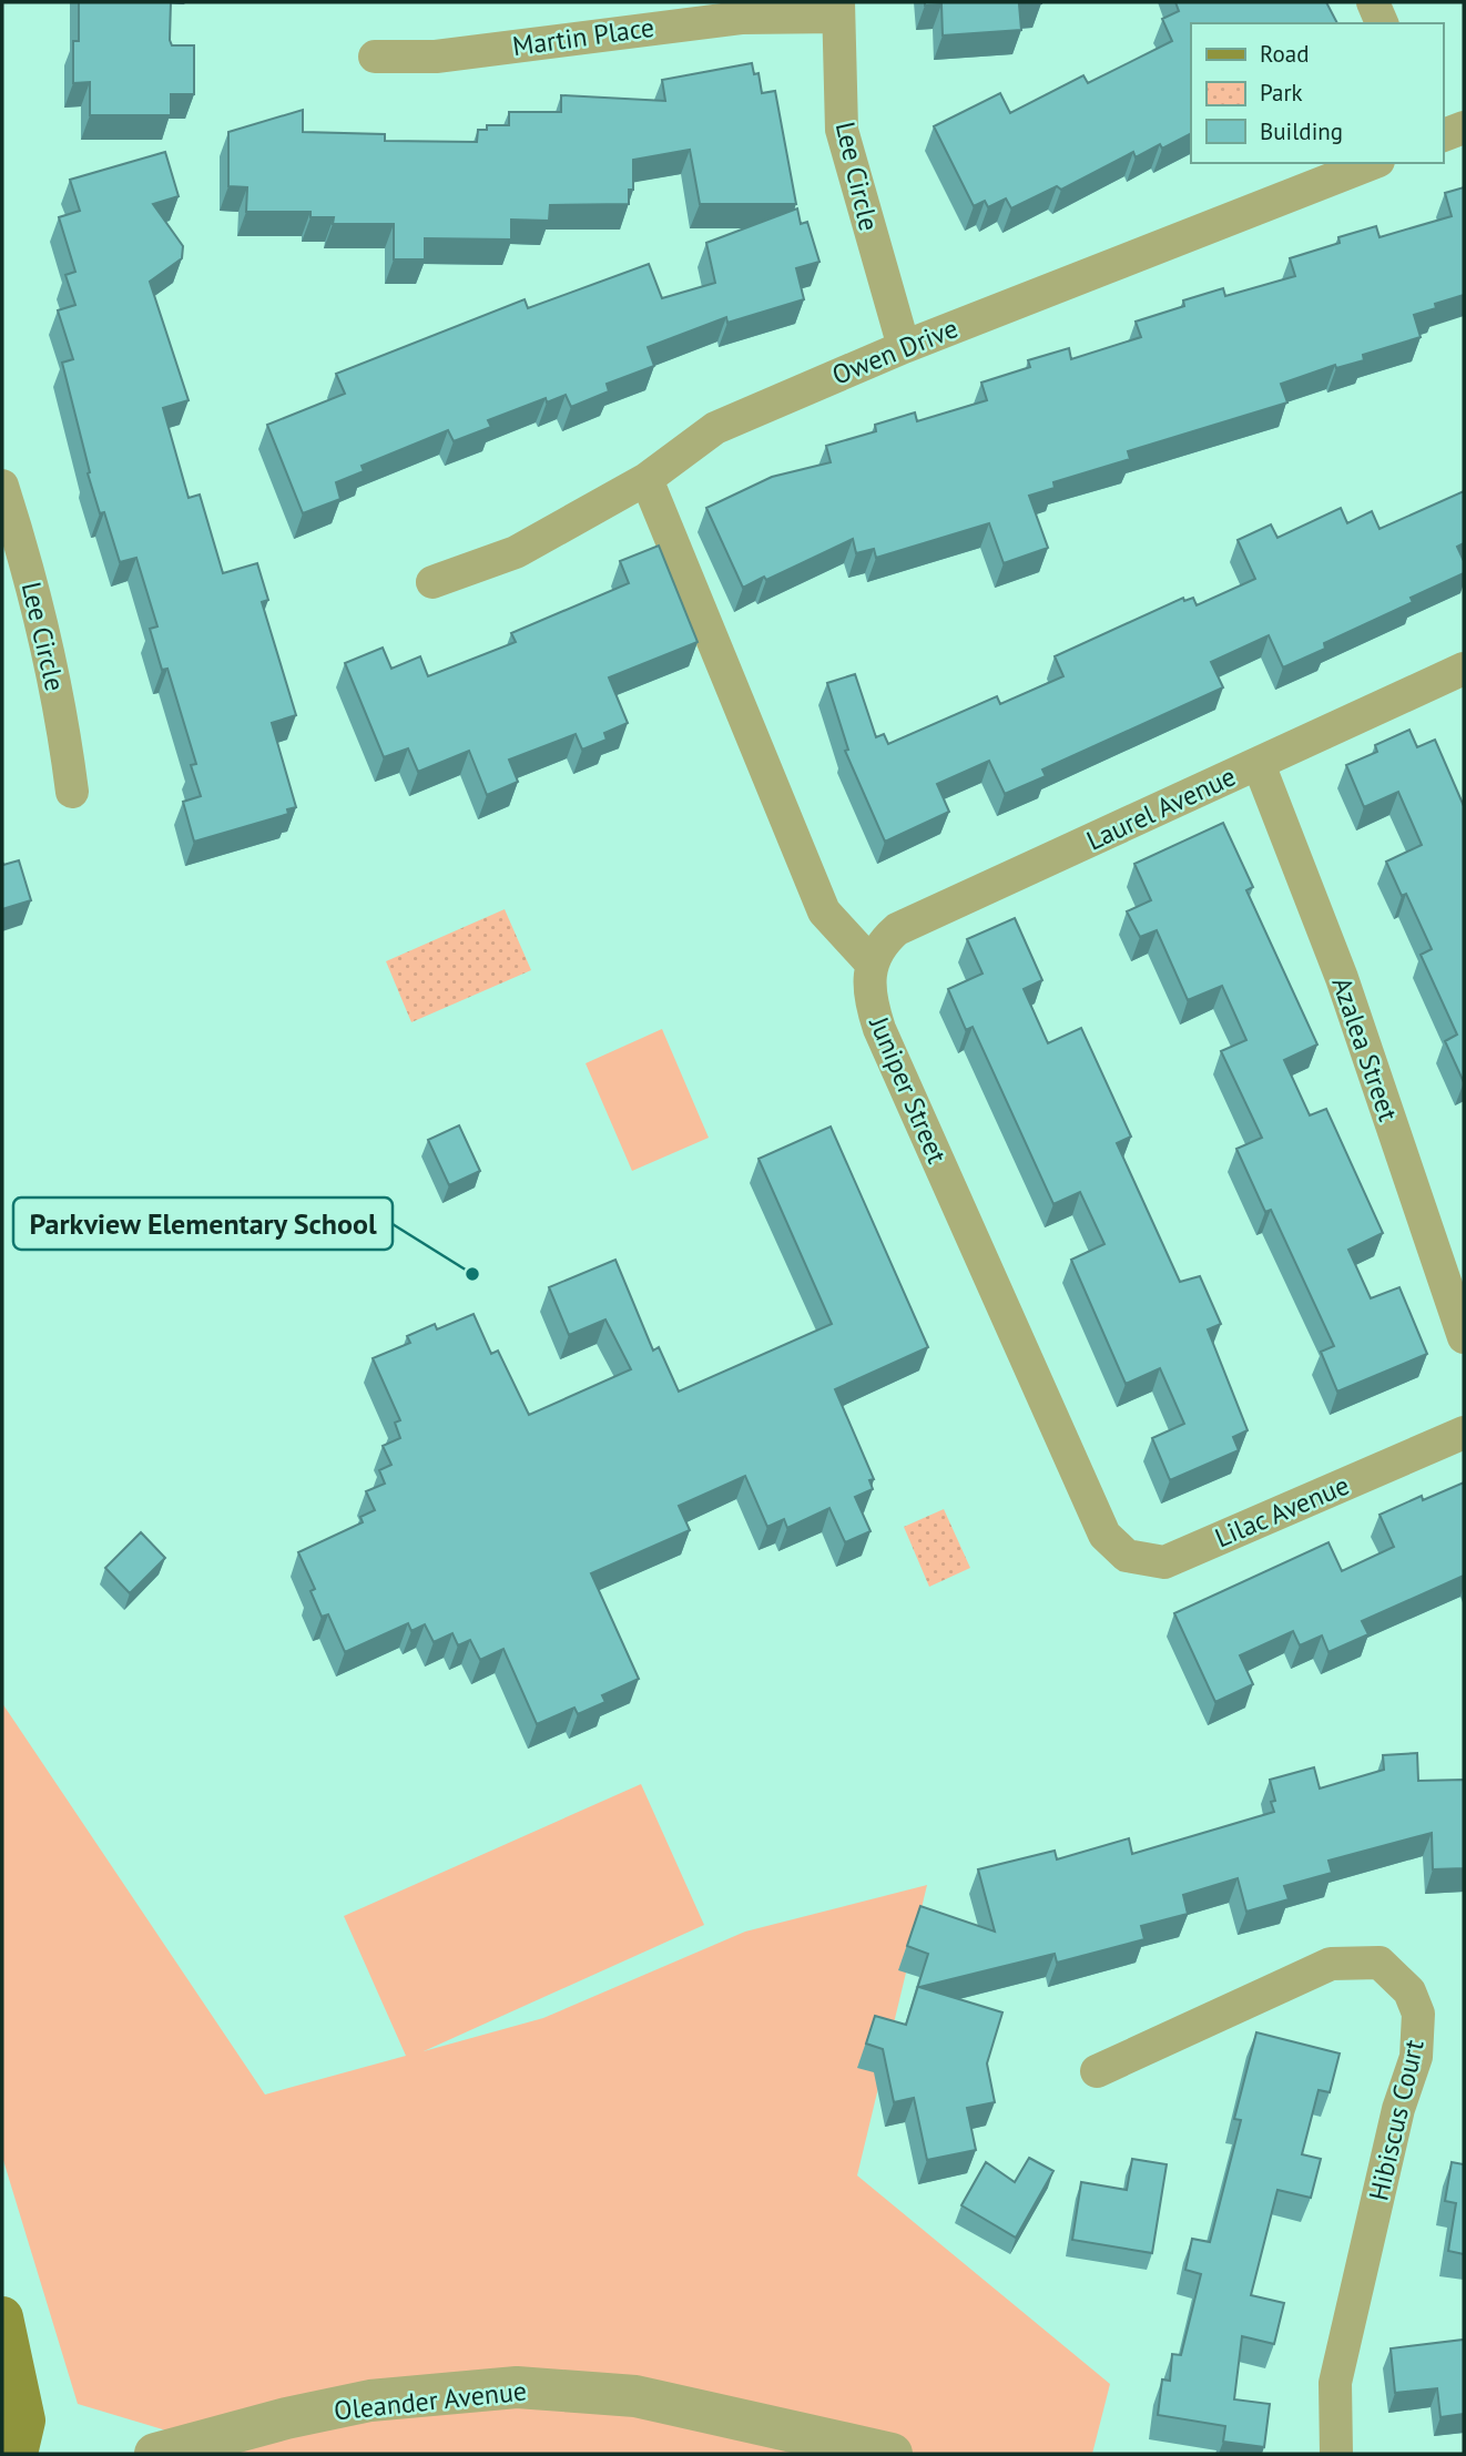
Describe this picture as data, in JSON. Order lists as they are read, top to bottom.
{
  "streets": {
    "street": [
      "Martin Place",
      "Lee Circle",
      "Owen Drive",
      "Laurel Avenue",
      "Azalea Street",
      "Juniper Street",
      "Lilac Avenue",
      "Hibiscus Court",
      "Oleander Avenue"
    ]
  },
  "crossings": [
    ["Martin Place", "Lee Circle"],
    ["Lee Circle", "Owen Drive"],
    ["Laurel Avenue", "Azalea Street"],
    ["Laurel Avenue", "Juniper Street"],
    ["Juniper Street", "Lilac Avenue"]
  ],
  "places": ["Parkview Elementary School"],
  "legend": ["Road", "Park", "Building"]
}
